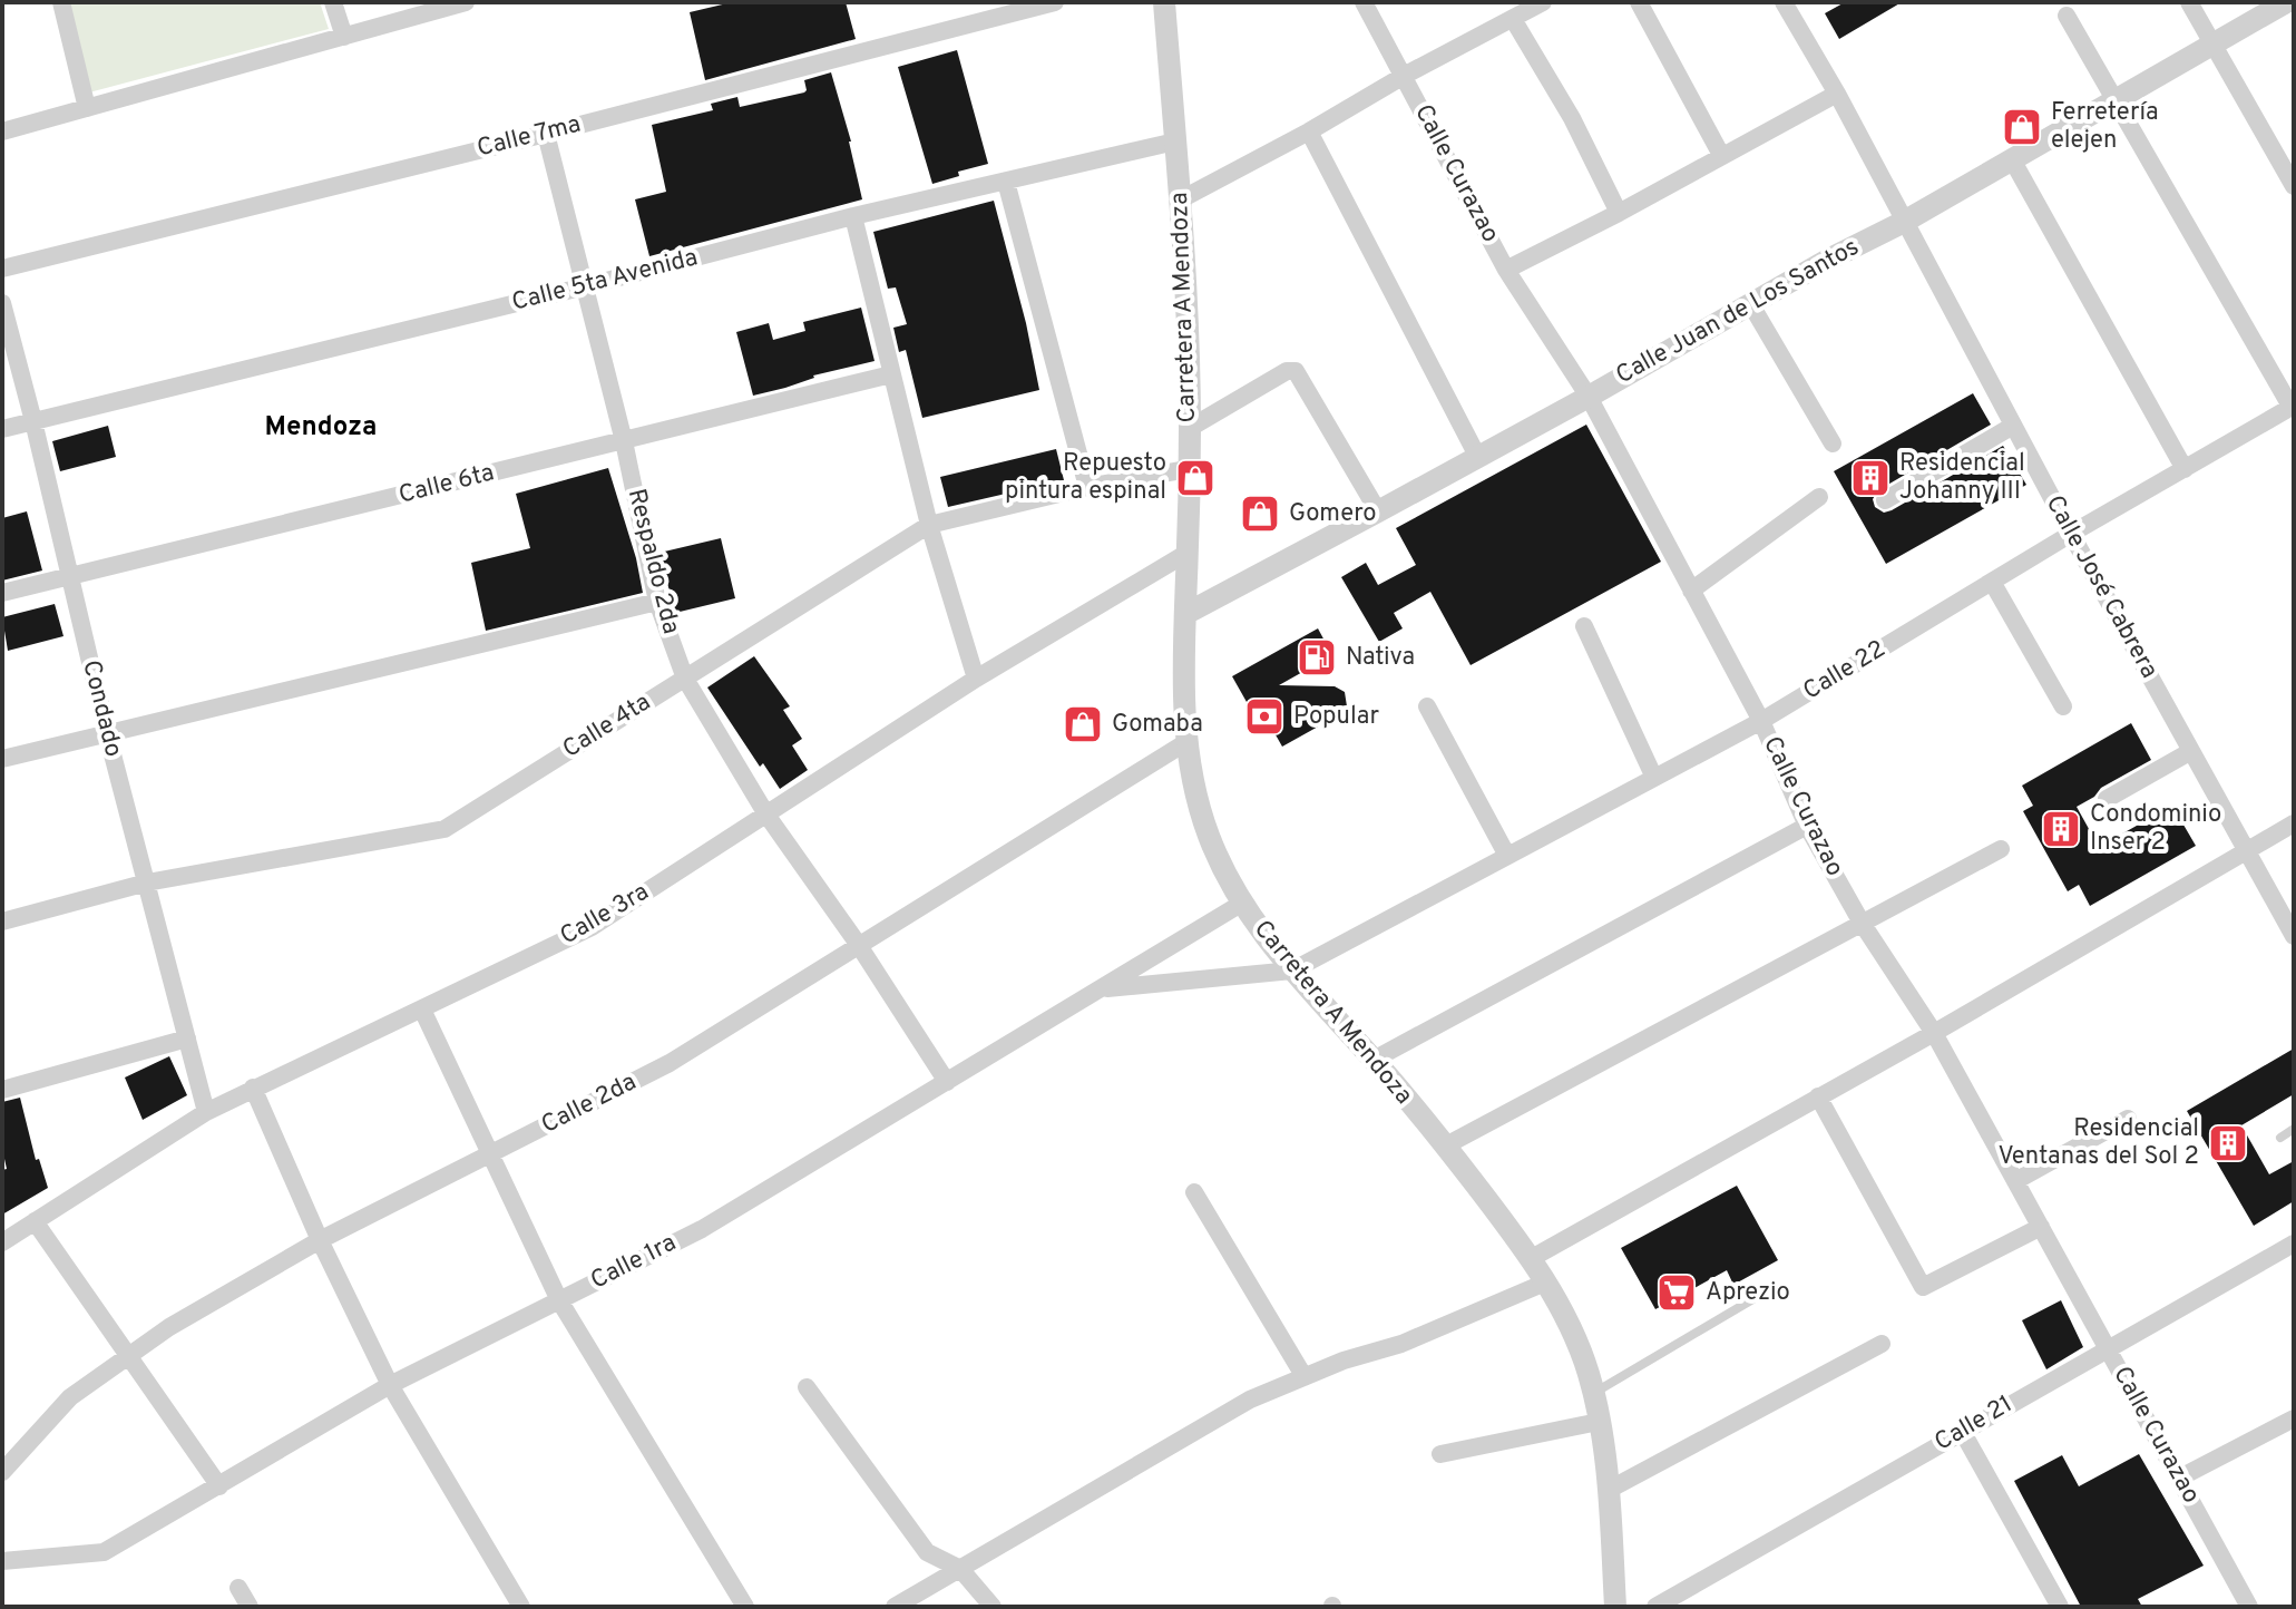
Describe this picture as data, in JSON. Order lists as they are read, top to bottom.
{
  "streets": {
    "street": [
      "Calle 7ma",
      "Calle Curazao",
      "Calle 5ta Avenida",
      "Carretera A Mendoza",
      "Calle Juan de Los Santos",
      "Calle 6ta",
      "Respaldo 2da",
      "Calle José Cabrera",
      "Calle 22",
      "Condado",
      "Calle 4ta",
      "Calle 3ra",
      "Calle 2da",
      "Calle 1ra",
      "Calle 21"
    ]
  },
  "crossings": [
    ["Calle 7ma", "Respaldo 2da"],
    ["Calle Curazao", "Calle Juan de Los Santos"],
    ["Calle Curazao", "Calle 22"],
    ["Calle Curazao", "Calle 21"],
    ["Calle 5ta Avenida", "Carretera A Mendoza"],
    ["Calle 5ta Avenida", "Respaldo 2da"],
    ["Calle 5ta Avenida", "Condado"],
    ["Carretera A Mendoza", "Calle Juan de Los Santos"],
    ["Carretera A Mendoza", "Calle 22"],
    ["Carretera A Mendoza", "Calle 4ta"],
    ["Carretera A Mendoza", "Calle 3ra"],
    ["Carretera A Mendoza", "Calle 2da"],
    ["Carretera A Mendoza", "Calle 1ra"],
    ["Calle Juan de Los Santos", "Calle José Cabrera"],
    ["Calle 6ta", "Respaldo 2da"],
    ["Calle 6ta", "Condado"],
    ["Respaldo 2da", "Calle 4ta"],
    ["Respaldo 2da", "Calle 3ra"],
    ["Respaldo 2da", "Calle 2da"],
    ["Respaldo 2da", "Calle 1ra"],
    ["Calle José Cabrera", "Calle 22"],
    ["Condado", "Calle 4ta"],
    ["Condado", "Calle 3ra"]
  ],
  "districts": ["Mendoza"],
  "places": {
    "shop": [
      "Ferretería elejen",
      "Repuesto pintura espinal",
      "Gomero",
      "Gomaba"
    ],
    "building": ["Residencial Johanny III", "Condominio Inser 2", "Residencial Ventanas del Sol 2"],
    "fuel station": ["Nativa"],
    "bank": ["Popular"],
    "supermarket": ["Aprezio"]
  }
}
